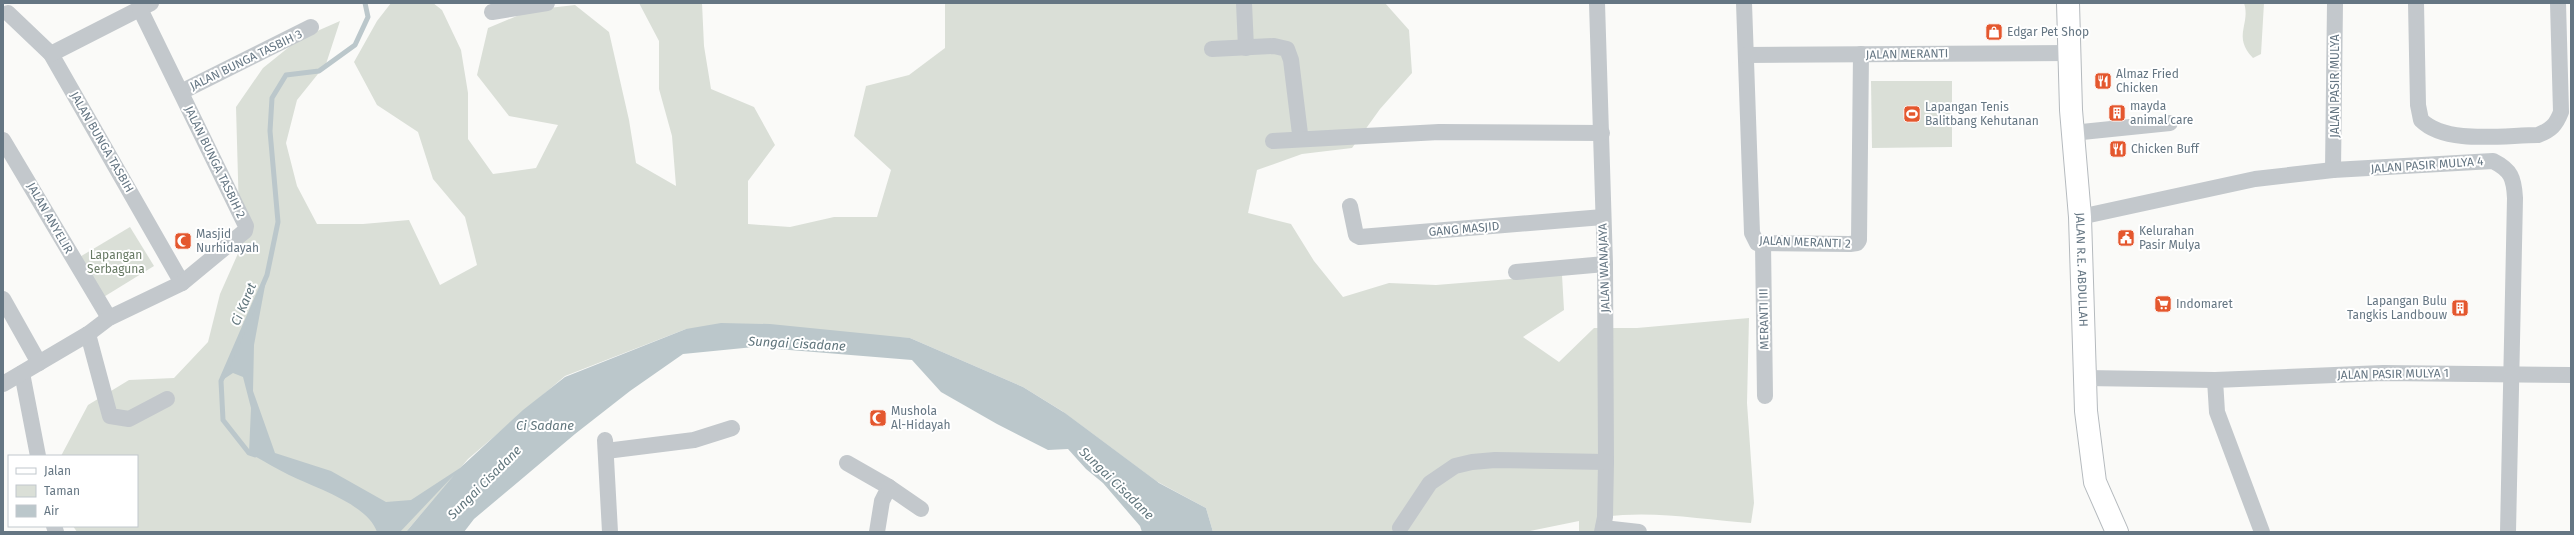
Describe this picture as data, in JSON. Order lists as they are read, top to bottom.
{
  "streets": {
    "main road": ["JALAN R.E. ABDULLAH"],
    "street": [
      "JALAN MERANTI",
      "JALAN BUNGA TASBIH 3",
      "JALAN PASIR MULYA",
      "JALAN BUNGA TASBIH",
      "JALAN BUNGA TASBIH 2",
      "JALAN PASIR MULYA 4",
      "JALAN ANYELIR",
      "GANG MASJID",
      "JALAN MERANTI 2",
      "JALAN WANAJAYA",
      "MERANTI III",
      "JALAN PASIR MULYA 1"
    ]
  },
  "crossings": [
    ["JALAN MERANTI", "JALAN MERANTI 2"],
    ["JALAN MERANTI", "JALAN R.E. ABDULLAH"],
    ["JALAN BUNGA TASBIH 3", "JALAN BUNGA TASBIH 2"],
    ["JALAN PASIR MULYA", "JALAN PASIR MULYA 4"],
    ["JALAN BUNGA TASBIH", "JALAN BUNGA TASBIH 2"],
    ["JALAN BUNGA TASBIH 2", "JALAN ANYELIR"],
    ["JALAN PASIR MULYA 4", "JALAN R.E. ABDULLAH"],
    ["JALAN PASIR MULYA 4", "JALAN PASIR MULYA 1"],
    ["GANG MASJID", "JALAN WANAJAYA"],
    ["JALAN MERANTI 2", "MERANTI III"],
    ["JALAN R.E. ABDULLAH", "JALAN PASIR MULYA 1"]
  ],
  "water": ["Ci Karet", "Sungai Cisadane", "Ci Sadane"],
  "parks": ["Lapangan Serbaguna"],
  "places": {
    "shop": ["Edgar Pet Shop"],
    "restaurant": ["Almaz Fried Chicken", "Chicken Buff"],
    "building": ["mayda animal care", "Lapangan Bulu Tangkis Landbouw"],
    "sports": ["Lapangan Tenis Balitbang Kehutanan"],
    "public building": ["Kelurahan Pasir Mulya"],
    "mosque": ["Masjid Nurhidayah", "Mushola Al-Hidayah"],
    "supermarket": ["Indomaret"]
  },
  "legend": ["Jalan", "Taman", "Air"]
}
